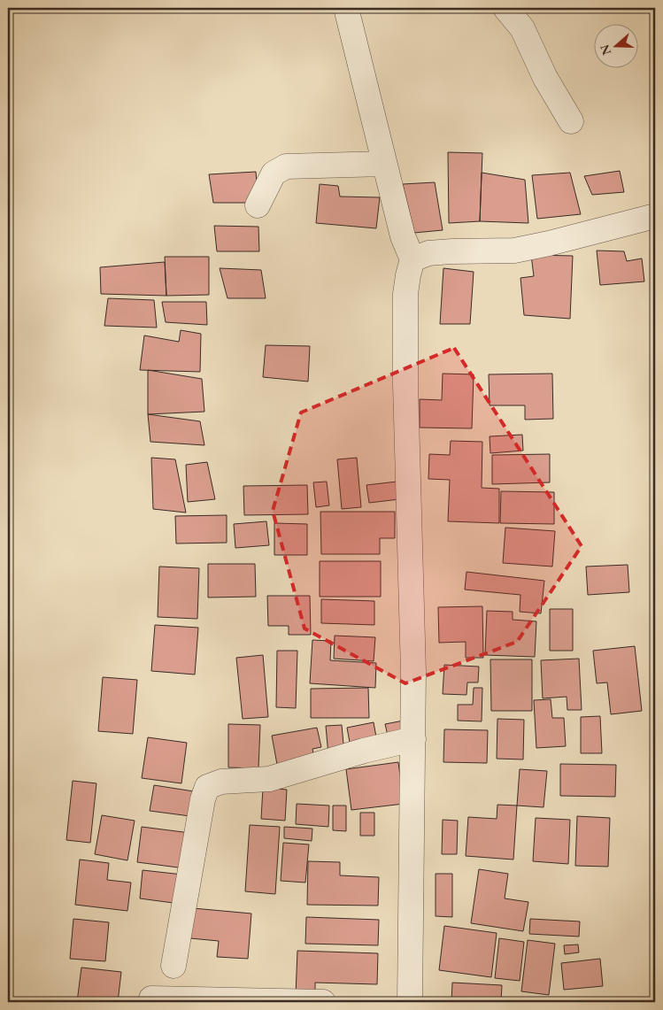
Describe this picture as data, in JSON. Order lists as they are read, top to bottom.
{
  "north": "left"
}
